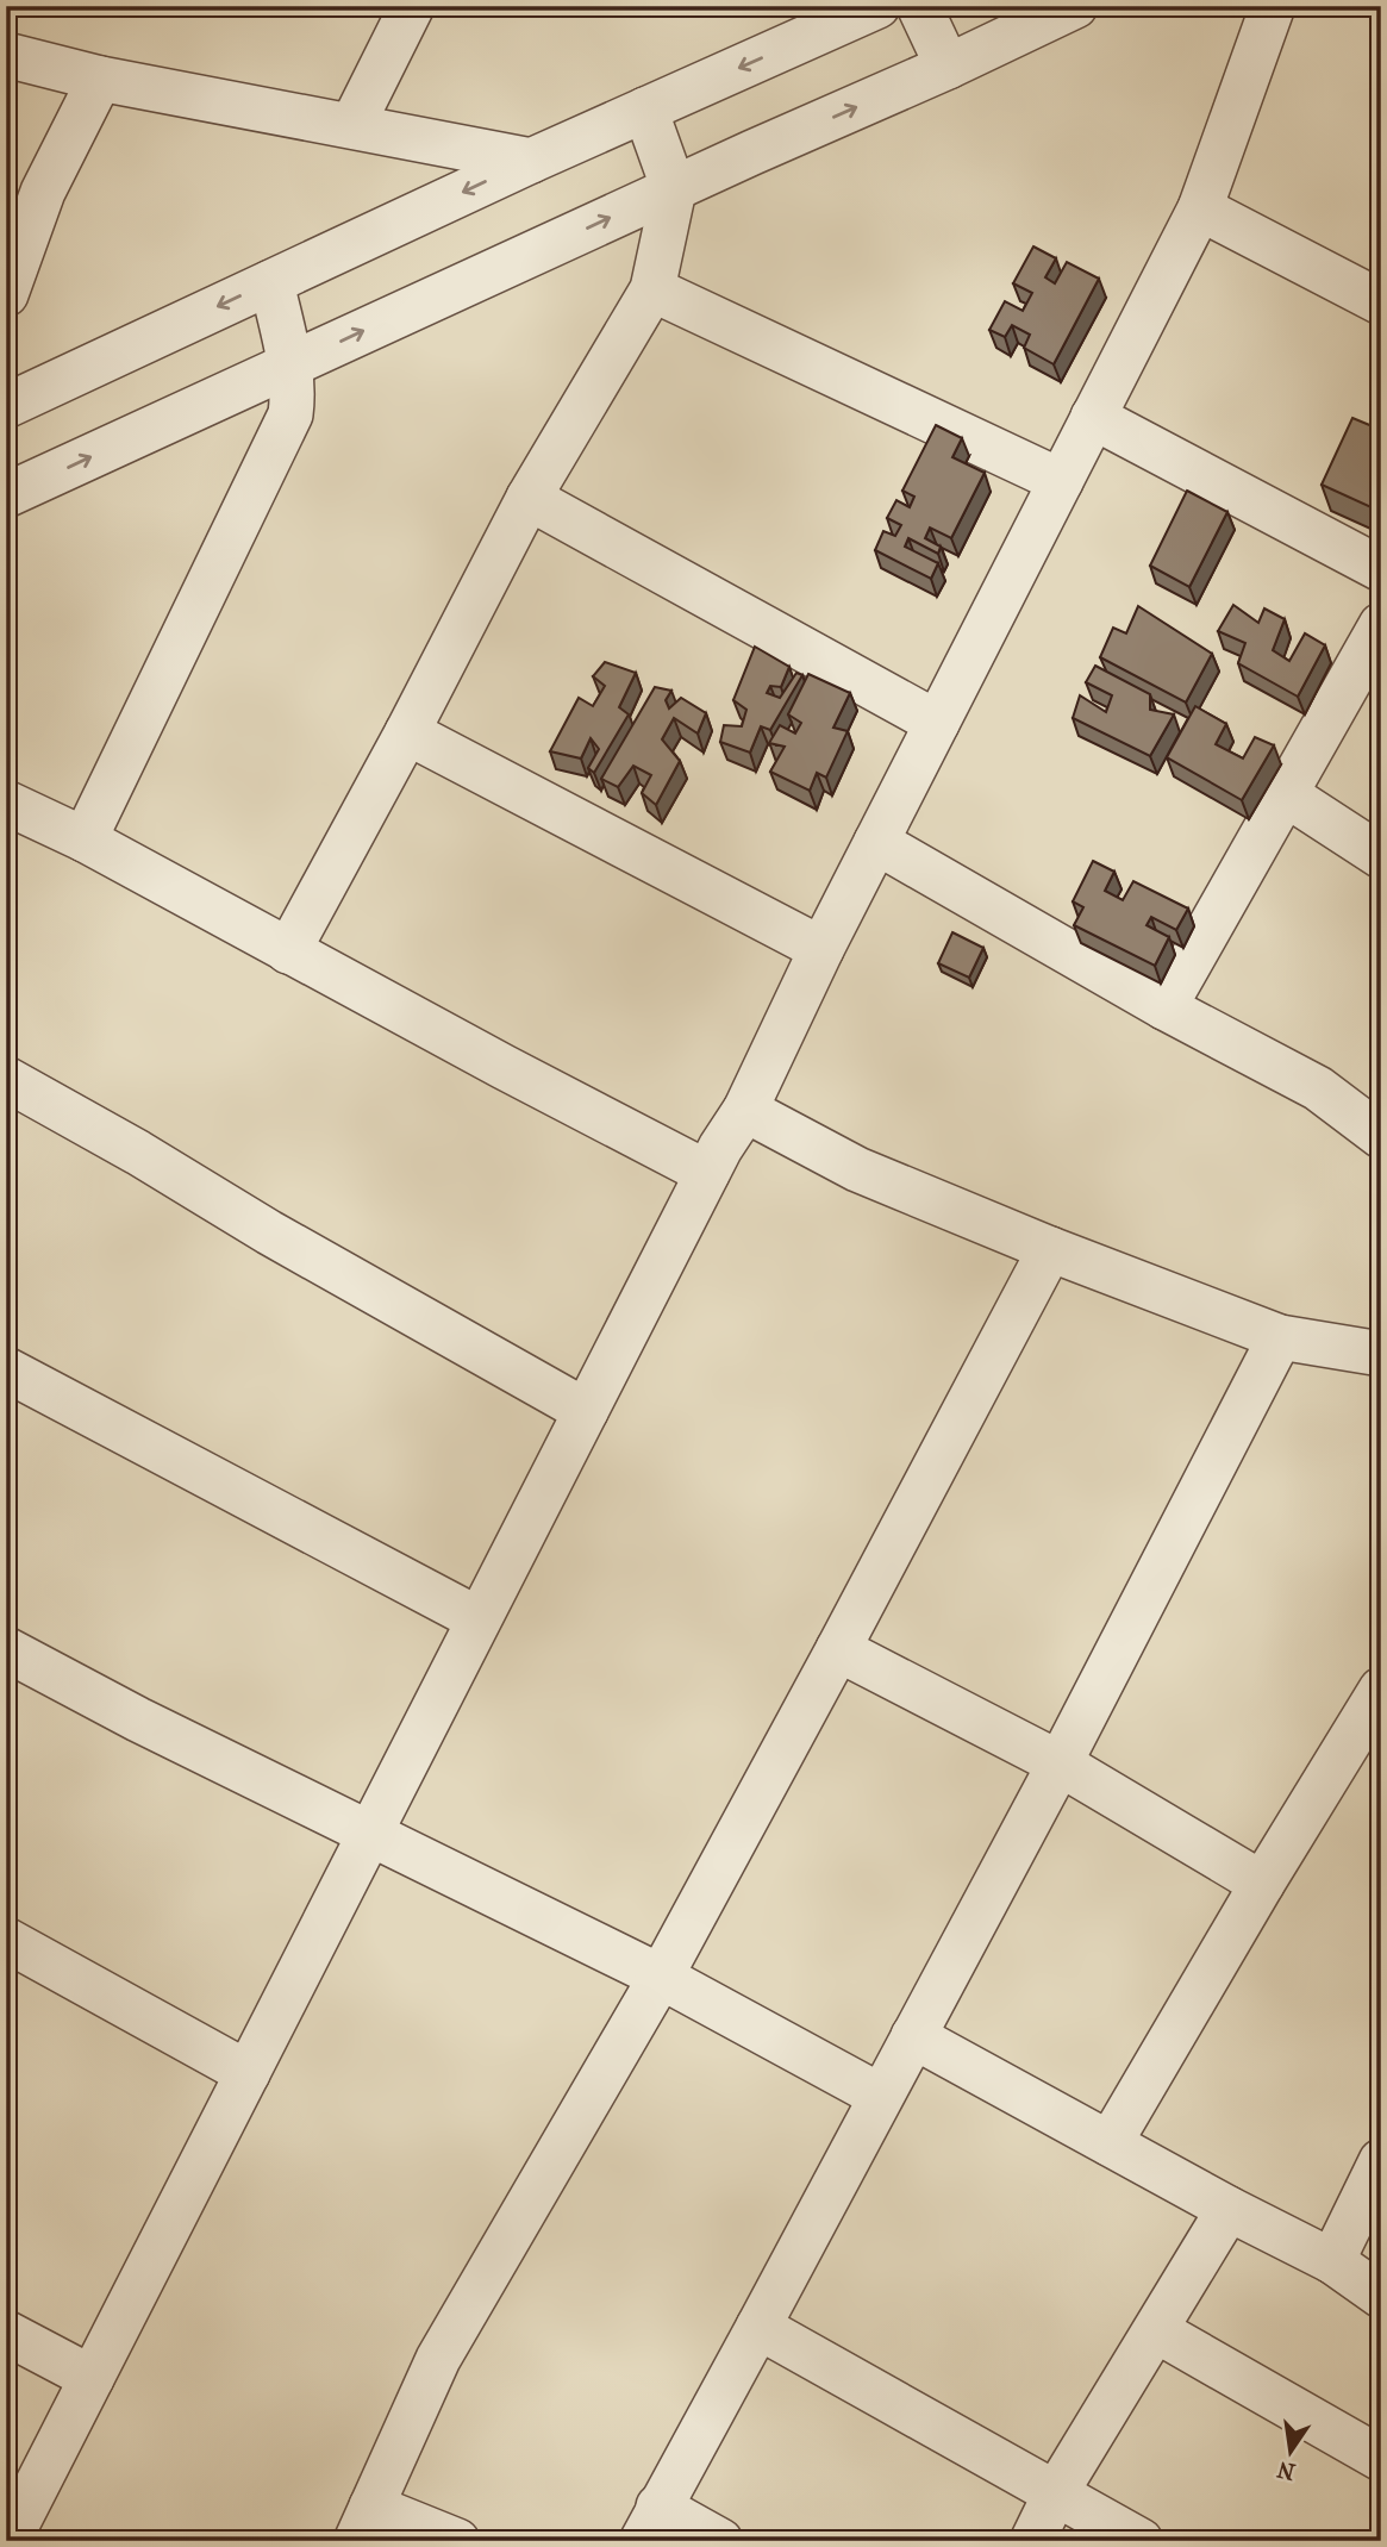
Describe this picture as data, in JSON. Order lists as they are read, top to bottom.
{
  "north": "bottom"
}
